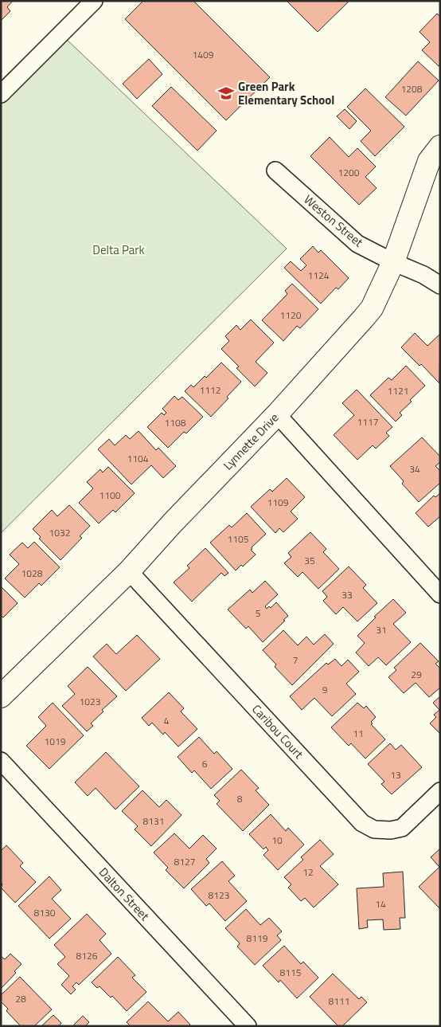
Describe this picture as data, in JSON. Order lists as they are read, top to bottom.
{
  "streets": {
    "street": [
      "Weston Street",
      "Lynnette Drive",
      "Caribou Court",
      "Dalton Street"
    ]
  },
  "crossings": [
    ["Weston Street", "Lynnette Drive"],
    ["Lynnette Drive", "Caribou Court"]
  ],
  "parks": ["Delta Park"],
  "places": {
    "school or university": ["Green Park Elementary School"]
  },
  "house_numbers": [
    "1409",
    "1208",
    "1200",
    "1124",
    "1120",
    "1112",
    "1121",
    "1117",
    "1108",
    "1104",
    "34",
    "1100",
    "1109",
    "1032",
    "1105",
    "35",
    "1028",
    "33",
    "5",
    "31",
    "7",
    "29",
    "9",
    "1023",
    "4",
    "11",
    "1019",
    "6",
    "13",
    "8",
    "8131",
    "10",
    "8127",
    "12",
    "8123",
    "14",
    "8130",
    "8119",
    "8126",
    "8115",
    "28",
    "8111"
  ]
}
